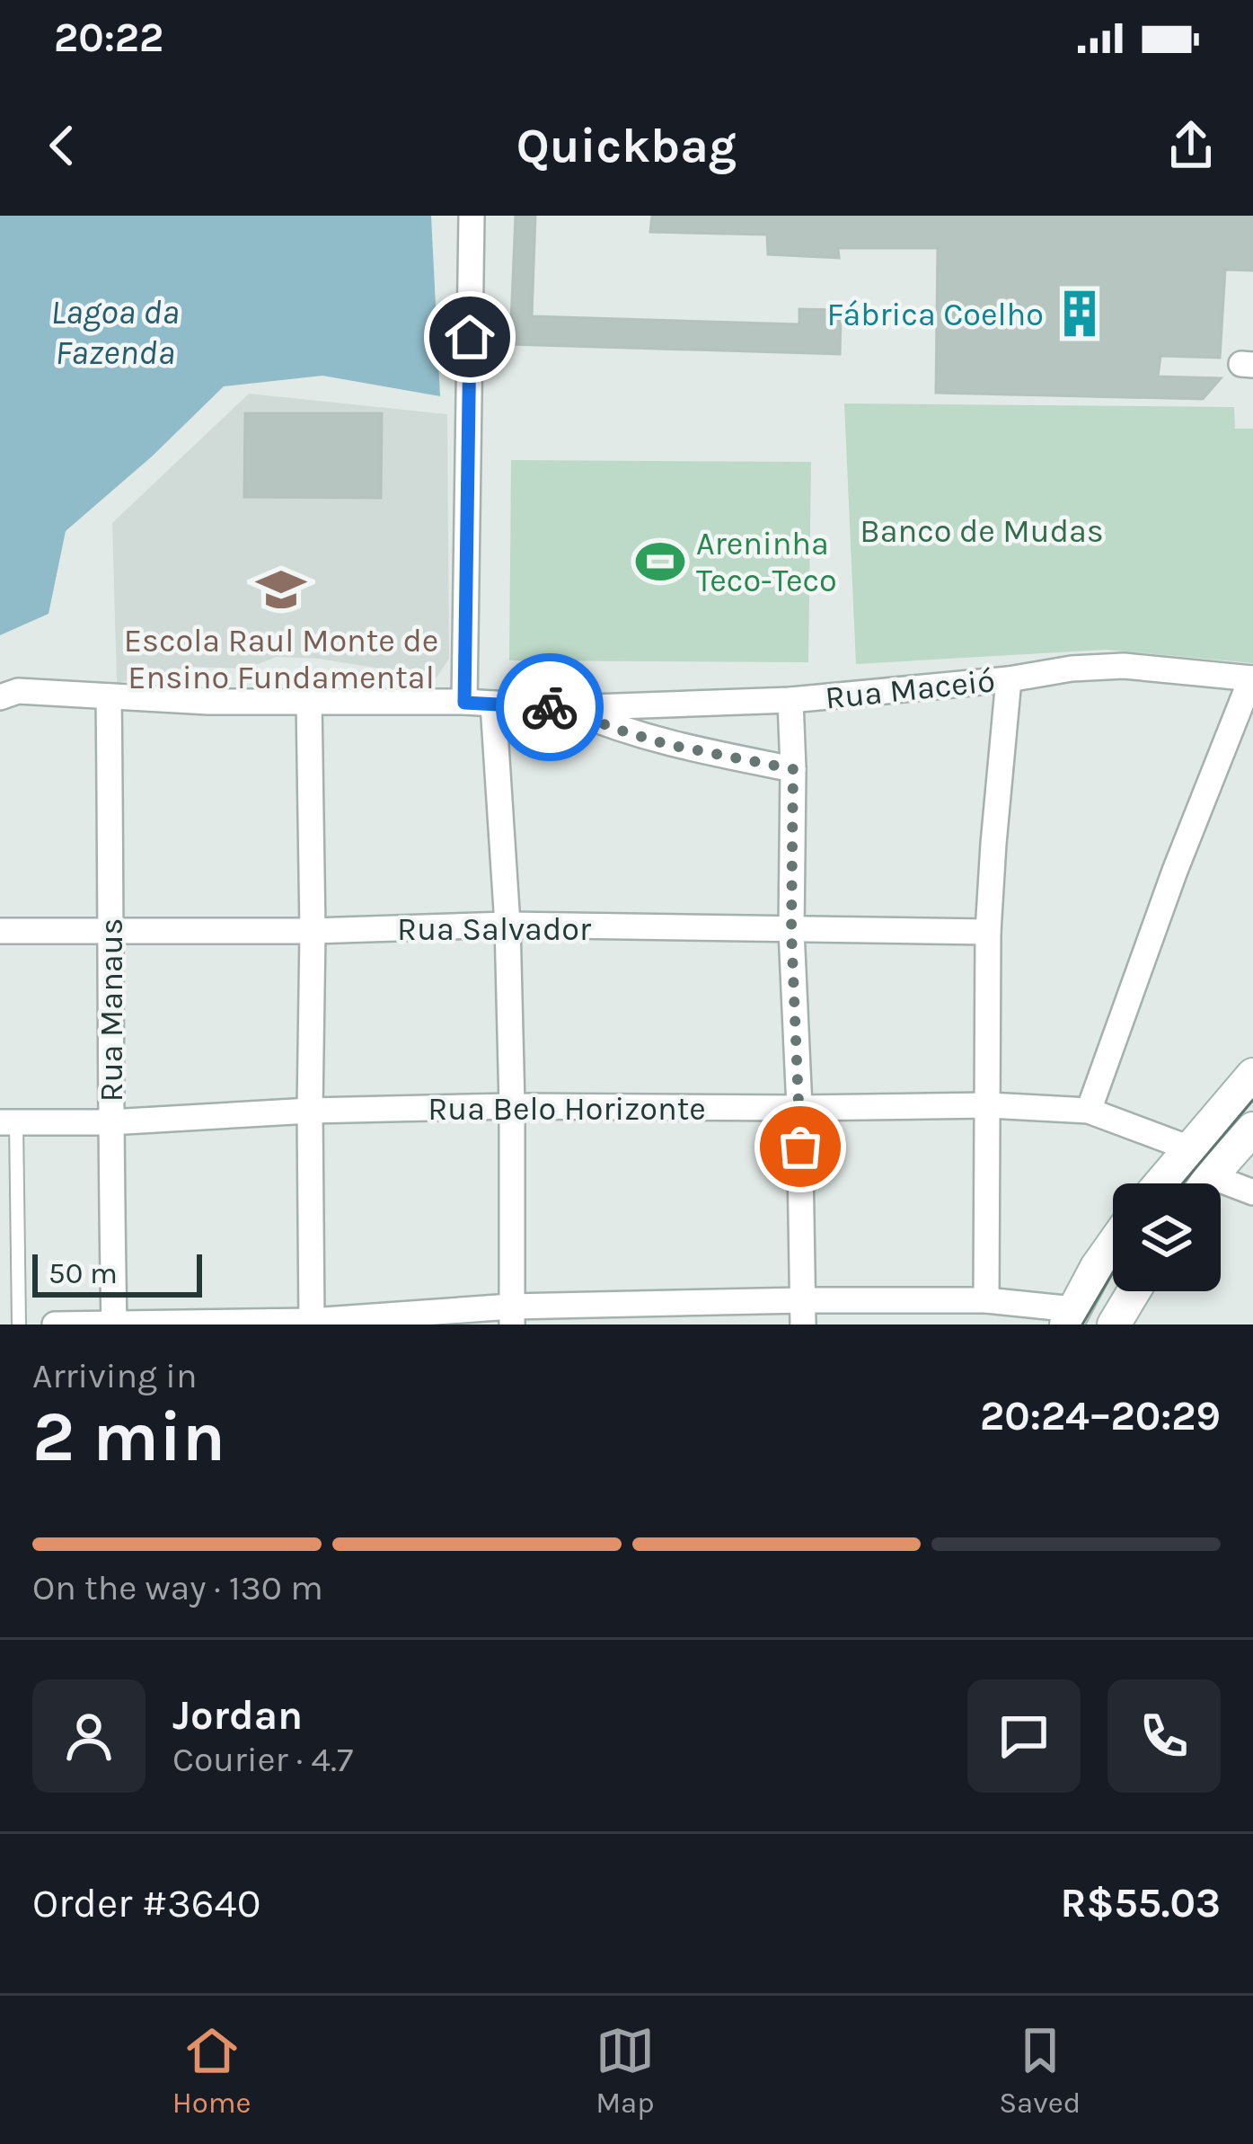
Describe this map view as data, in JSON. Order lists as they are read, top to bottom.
{
  "streets": {
    "street": [
      "Rua Maceió",
      "Rua Salvador",
      "Rua Manaus",
      "Rua Belo Horizonte"
    ]
  },
  "crossings": [
    ["Rua Maceió", "Rua Manaus"],
    ["Rua Salvador", "Rua Manaus"],
    ["Rua Manaus", "Rua Belo Horizonte"]
  ],
  "water": ["Lagoa da Fazenda"],
  "parks": ["Banco de Mudas"],
  "places": {
    "building": ["Fábrica Coelho"],
    "sports": ["Areninha Teco-Teco"],
    "school or university": ["Escola Raul Monte de Ensino Fundamental"]
  },
  "scale_bar": "50 m",
  "page": {
    "status": "20:22",
    "header": "Quickbag",
    "scale": "50 m",
    "heading": ["2 min", "Arriving in", "20:24–20:29"],
    "panel": [
      "Jordan",
      "Courier · 4.7",
      "Order #3640",
      "R$55.03"
    ],
    "bar": "On the way · 130 m",
    "tabs": ["Home", "Map", "Saved"]
  }
}
